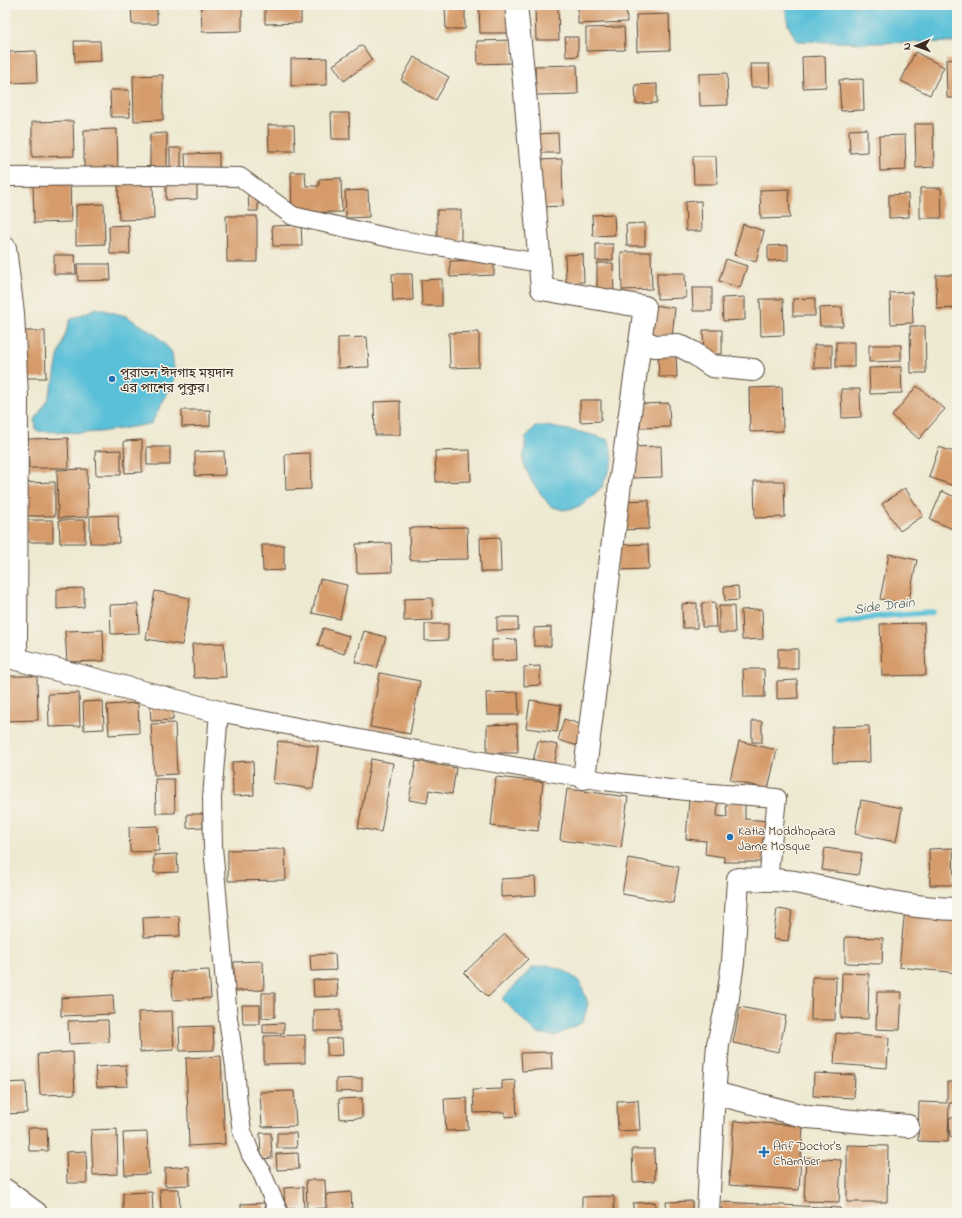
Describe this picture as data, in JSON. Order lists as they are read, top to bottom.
{
  "water": ["Side Drain"],
  "places": {
    "other": ["পুরাতন ঈদগাহ ময়দান এর পাশের পুকুর।", "Katia Moddhopara Jame Mosque"],
    "health": ["Arif Doctor's Chamber"]
  },
  "north": "left"
}
